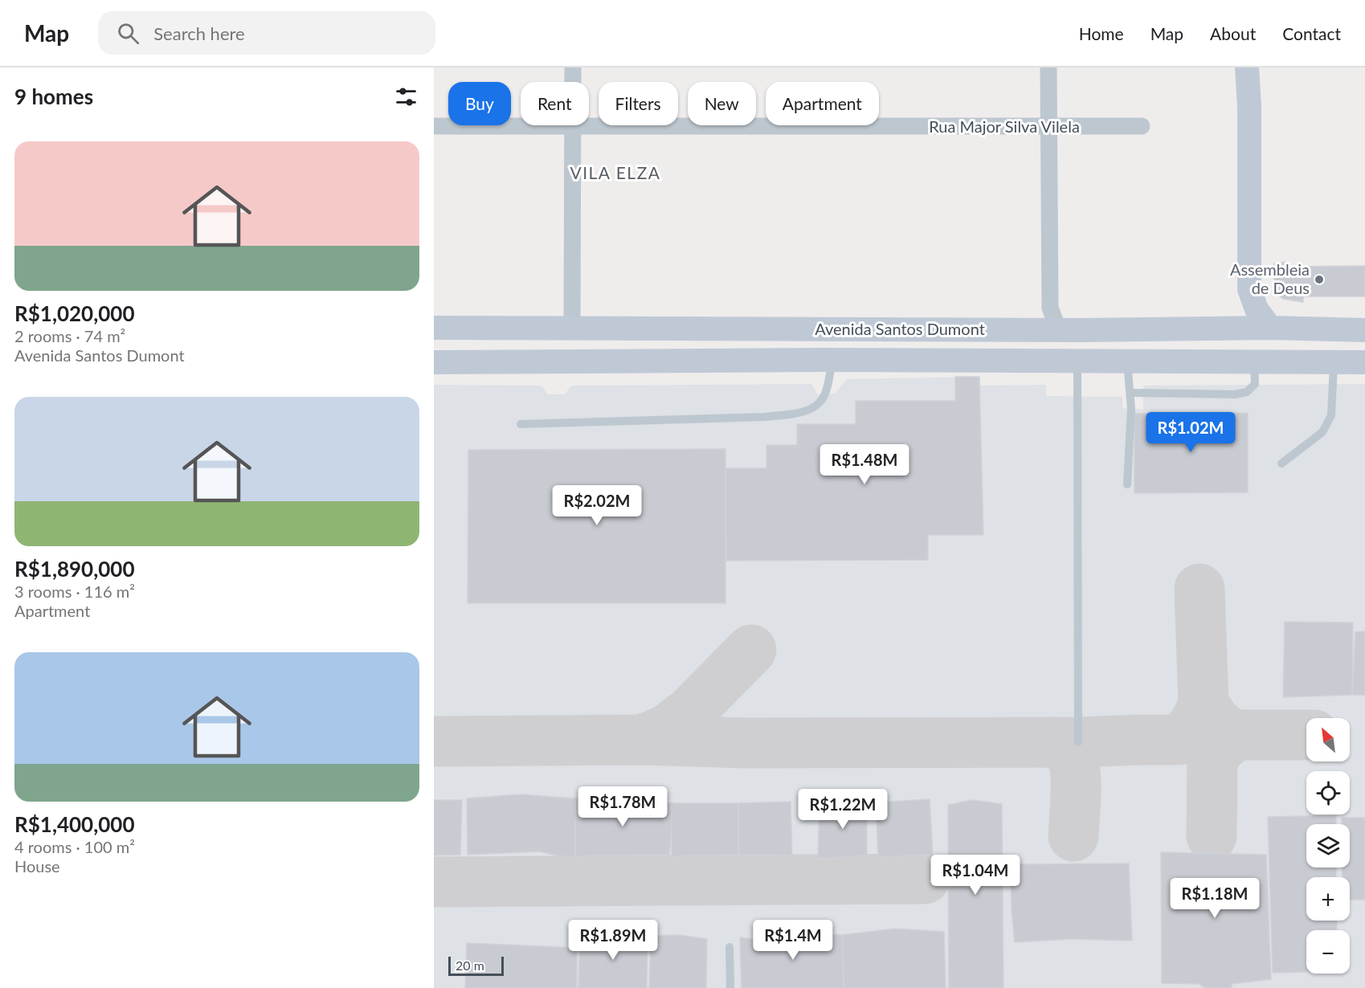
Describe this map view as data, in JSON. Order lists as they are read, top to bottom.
{
  "streets": {
    "main road": ["Avenida Santos Dumont"],
    "street": ["Rua Major Silva Vilela"]
  },
  "districts": ["VILA ELZA"],
  "places": ["Assembleia de Deus"],
  "scale_bar": "20 m",
  "north": "top left",
  "page": {
    "header": "Map",
    "search": "Search here",
    "nav": [
      "Home",
      "Map",
      "About",
      "Contact"
    ],
    "heading": "9 homes",
    "chip": [
      "Buy",
      "Rent",
      "Filters",
      "New",
      "Apartment"
    ],
    "list": [
      {
        "name": "R$1,020,000",
        "note": "2 rooms · 74 m² · Avenida Santos Dumont"
      },
      {
        "name": "R$1,890,000",
        "note": "3 rooms · 116 m² · Apartment"
      },
      {
        "name": "R$1,400,000",
        "note": "4 rooms · 100 m² · House"
      }
    ],
    "price": [
      "R$1.02M",
      "R$1.48M",
      "R$2.02M",
      "R$1.78M",
      "R$1.22M",
      "R$1.04M",
      "R$1.18M",
      "R$1.89M",
      "R$1.4M"
    ],
    "map_buttons": ["+", "−"],
    "scale": "20 m"
  }
}
